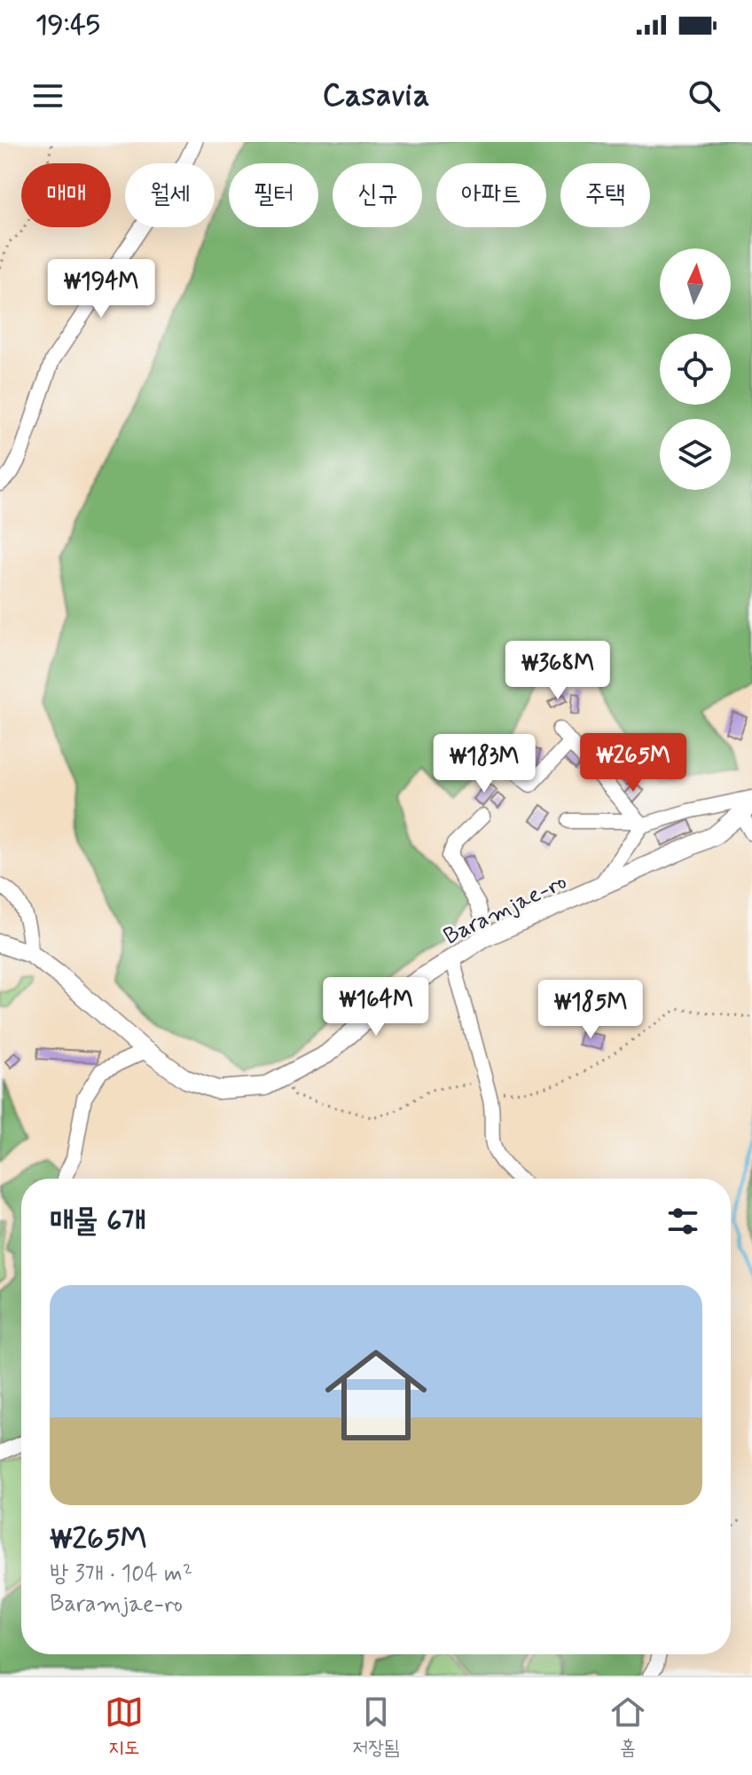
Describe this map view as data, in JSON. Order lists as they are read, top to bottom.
{
  "streets": {
    "street": ["Baramjae-ro"]
  },
  "north": "top",
  "page": {
    "status": "19:45",
    "header": "Casavia",
    "chip": [
      "매매",
      "월세",
      "필터",
      "신규",
      "아파트",
      "주택"
    ],
    "price": [
      "₩194M",
      "₩368M",
      "₩265M",
      "₩183M",
      "₩164M",
      "₩185M"
    ],
    "heading": "매물 6개",
    "list": [
      {
        "name": "₩265M",
        "note": "방 3개 · 104 m² · Baramjae-ro"
      }
    ],
    "tabs": ["지도", "저장됨", "홈"]
  }
}
